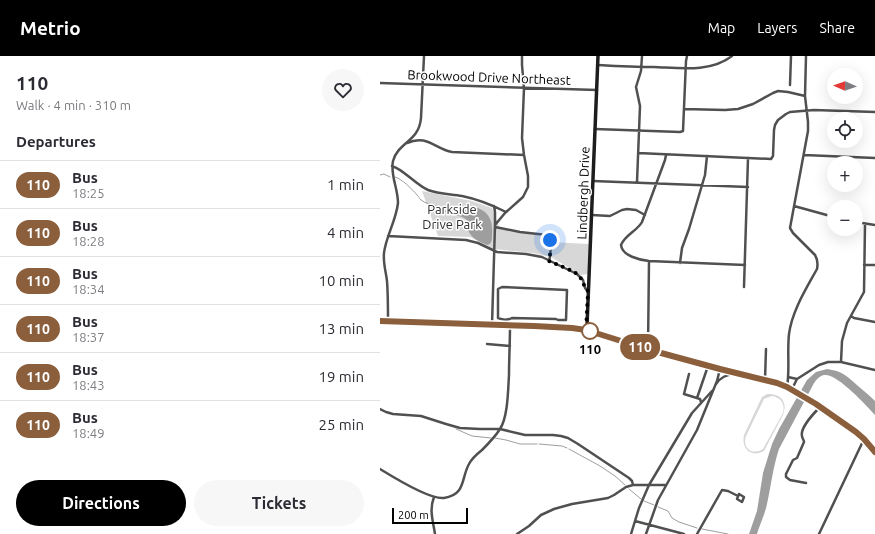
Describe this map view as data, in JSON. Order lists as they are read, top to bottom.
{
  "streets": {
    "main road": ["Lindbergh Drive"],
    "street": ["Brookwood Drive Northeast"]
  },
  "crossings": [
    ["Brookwood Drive Northeast", "Lindbergh Drive"]
  ],
  "parks": ["Parkside Drive Park"],
  "places": ["110"],
  "lines": ["bus line 110"],
  "scale_bar": "200 m",
  "north": "left",
  "page": {
    "header": "Metrio",
    "nav": ["Map", "Layers", "Share"],
    "heading": [
      ["110", "Walk · 4 min · 310 m"],
      "Departures"
    ],
    "on_map": "110",
    "map_buttons": ["+", "−"],
    "list": [
      {
        "mark": "110",
        "name": "Bus",
        "note": "18:25",
        "value": "1 min"
      },
      {
        "mark": "110",
        "name": "Bus",
        "note": "18:28",
        "value": "4 min"
      },
      {
        "mark": "110",
        "name": "Bus",
        "note": "18:34",
        "value": "10 min"
      },
      {
        "mark": "110",
        "name": "Bus",
        "note": "18:37",
        "value": "13 min"
      },
      {
        "mark": "110",
        "name": "Bus",
        "note": "18:43",
        "value": "19 min"
      },
      {
        "mark": "110",
        "name": "Bus",
        "note": "18:49",
        "value": "25 min"
      }
    ],
    "buttons": ["Directions", "Tickets"],
    "scale": "200 m"
  }
}
